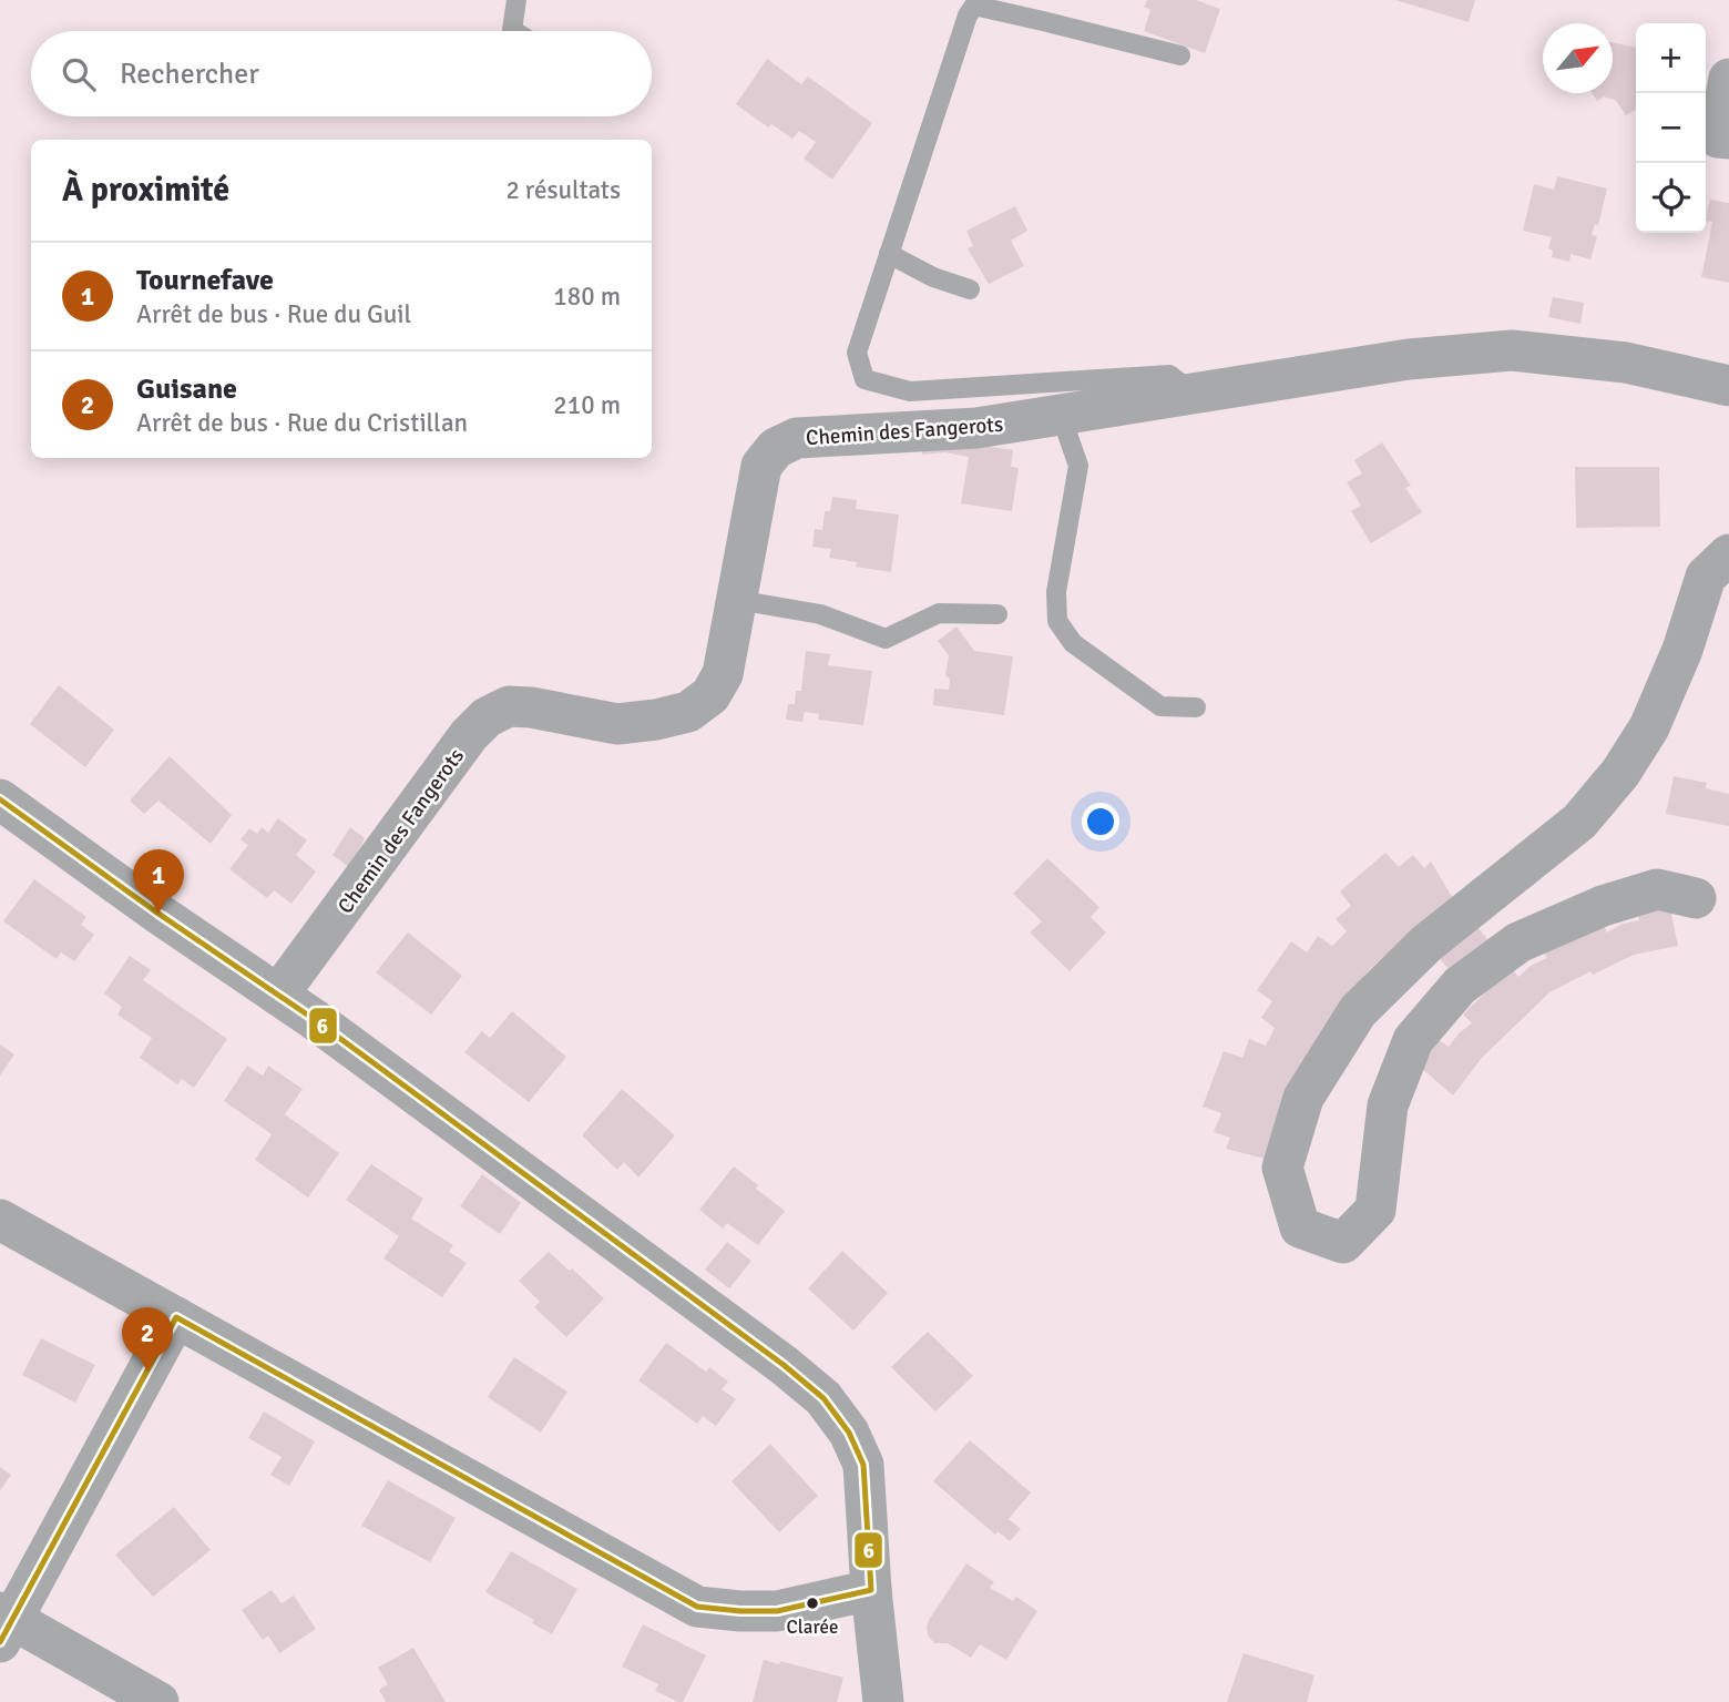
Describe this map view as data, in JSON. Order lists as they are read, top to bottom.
{
  "streets": {
    "street": ["Chemin des Fangerots"]
  },
  "places": ["Clarée"],
  "lines": ["transit line 6"],
  "north": "top right",
  "page": {
    "map_buttons": ["+", "−"],
    "search": "Rechercher",
    "heading": ["À proximité", "2 résultats"],
    "list": [
      {
        "mark": "1",
        "name": "Tournefave",
        "note": "Arrêt de bus · Rue du Guil",
        "value": "180 m"
      },
      {
        "mark": "2",
        "name": "Guisane",
        "note": "Arrêt de bus · Rue du Cristillan",
        "value": "210 m"
      }
    ],
    "pins": ["1", "2"]
  }
}
